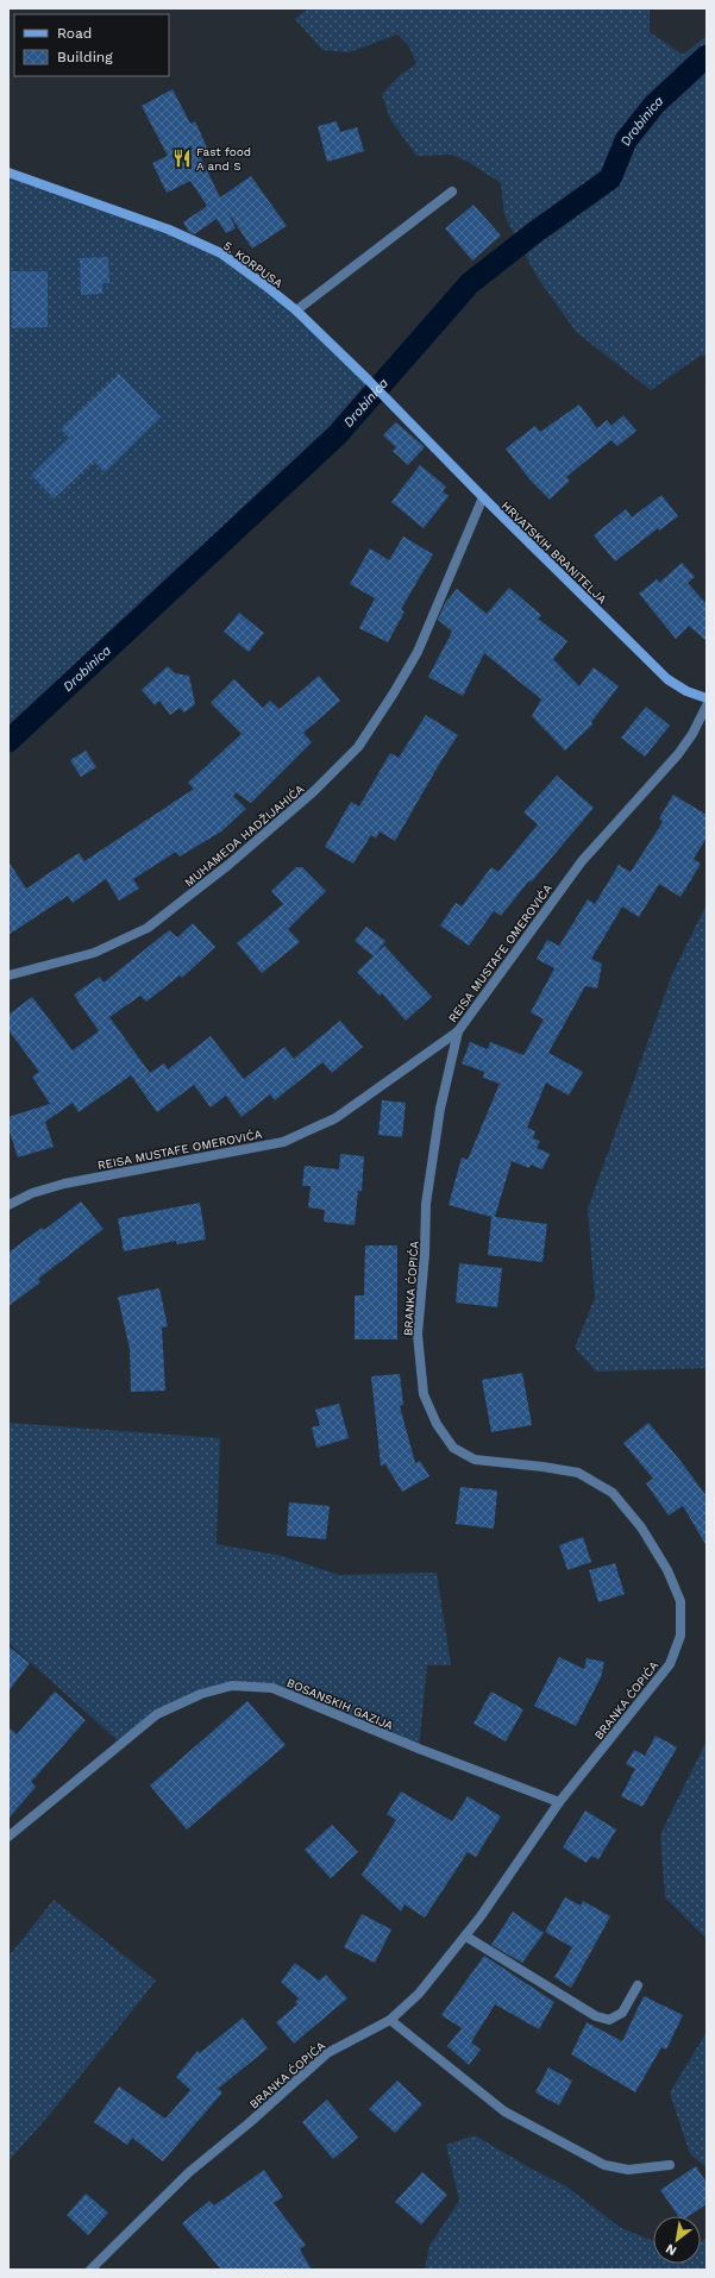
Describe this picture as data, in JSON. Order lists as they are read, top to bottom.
{
  "streets": {
    "street": [
      "5. KORPUSA",
      "HRVATSKIH BRANITELJA",
      "MUHAMEDA HADŽIJAHIĆA",
      "REISA MUSTAFE OMEROVIĆA",
      "BRANKA ĆOPIĆA",
      "BOSANSKIH GAZIJA"
    ]
  },
  "crossings": [
    ["5. KORPUSA", "HRVATSKIH BRANITELJA"],
    ["HRVATSKIH BRANITELJA", "MUHAMEDA HADŽIJAHIĆA"],
    ["REISA MUSTAFE OMEROVIĆA", "BRANKA ĆOPIĆA"],
    ["BRANKA ĆOPIĆA", "BOSANSKIH GAZIJA"]
  ],
  "water": ["Drobinica"],
  "places": {
    "restaurant": ["Fast food A and S"]
  },
  "legend": ["Road", "Building"],
  "north": "bottom left"
}
